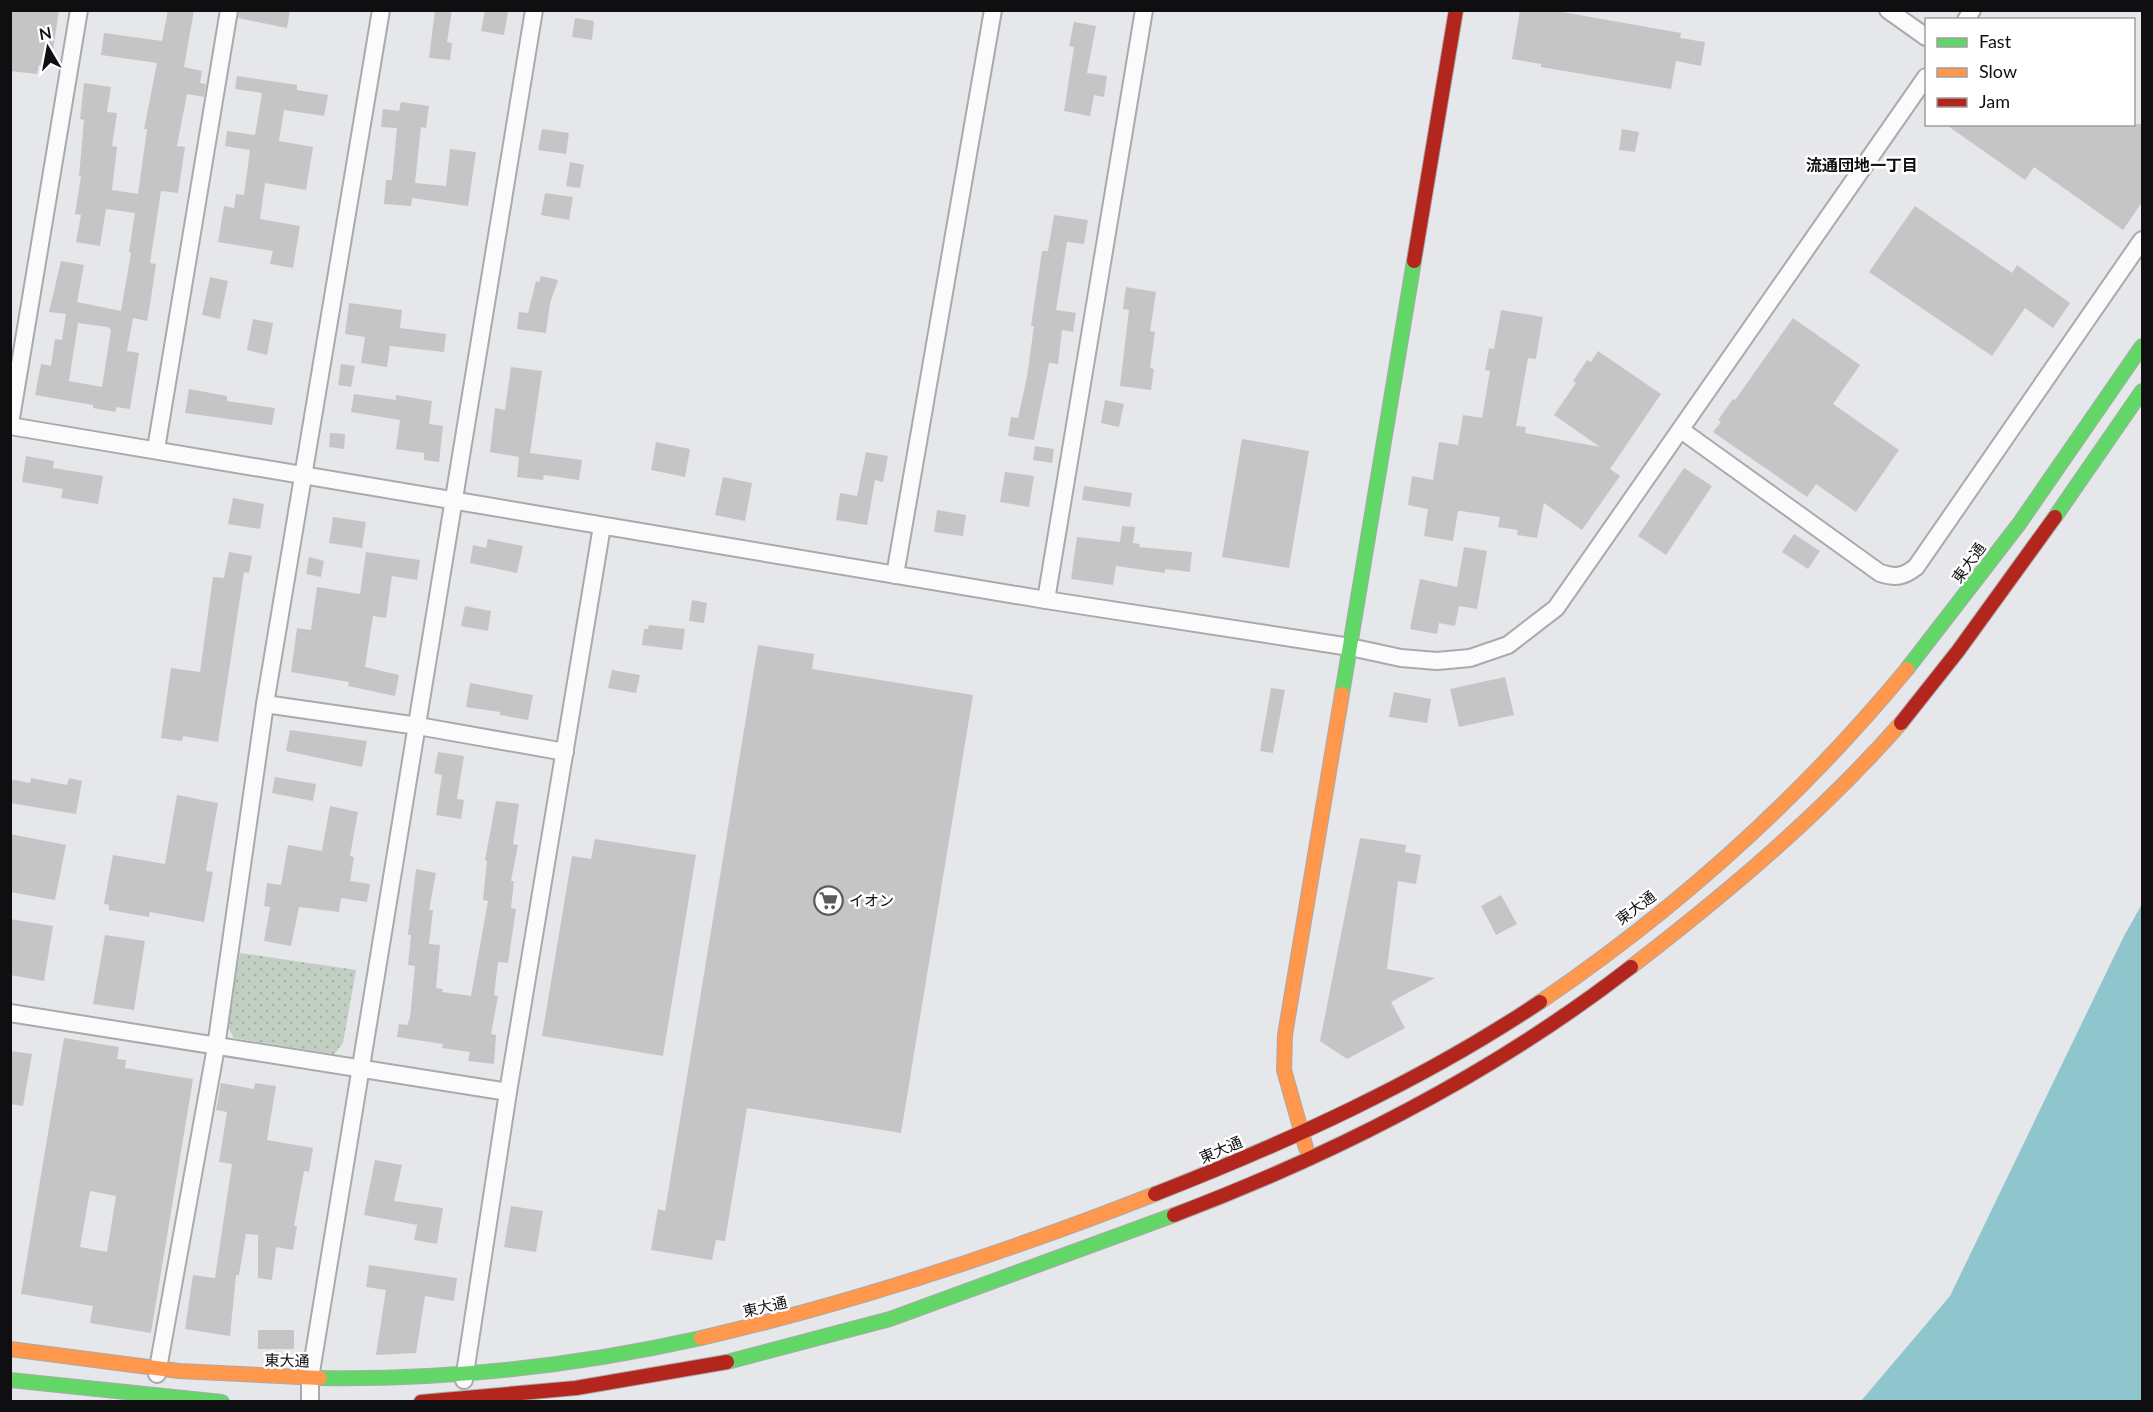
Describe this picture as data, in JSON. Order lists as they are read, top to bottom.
{
  "streets": {
    "main road": ["東大通"]
  },
  "districts": ["流通団地一丁目"],
  "places": {
    "supermarket": ["イオン"]
  },
  "legend": ["Fast", "Slow", "Jam"],
  "north": "top"
}
